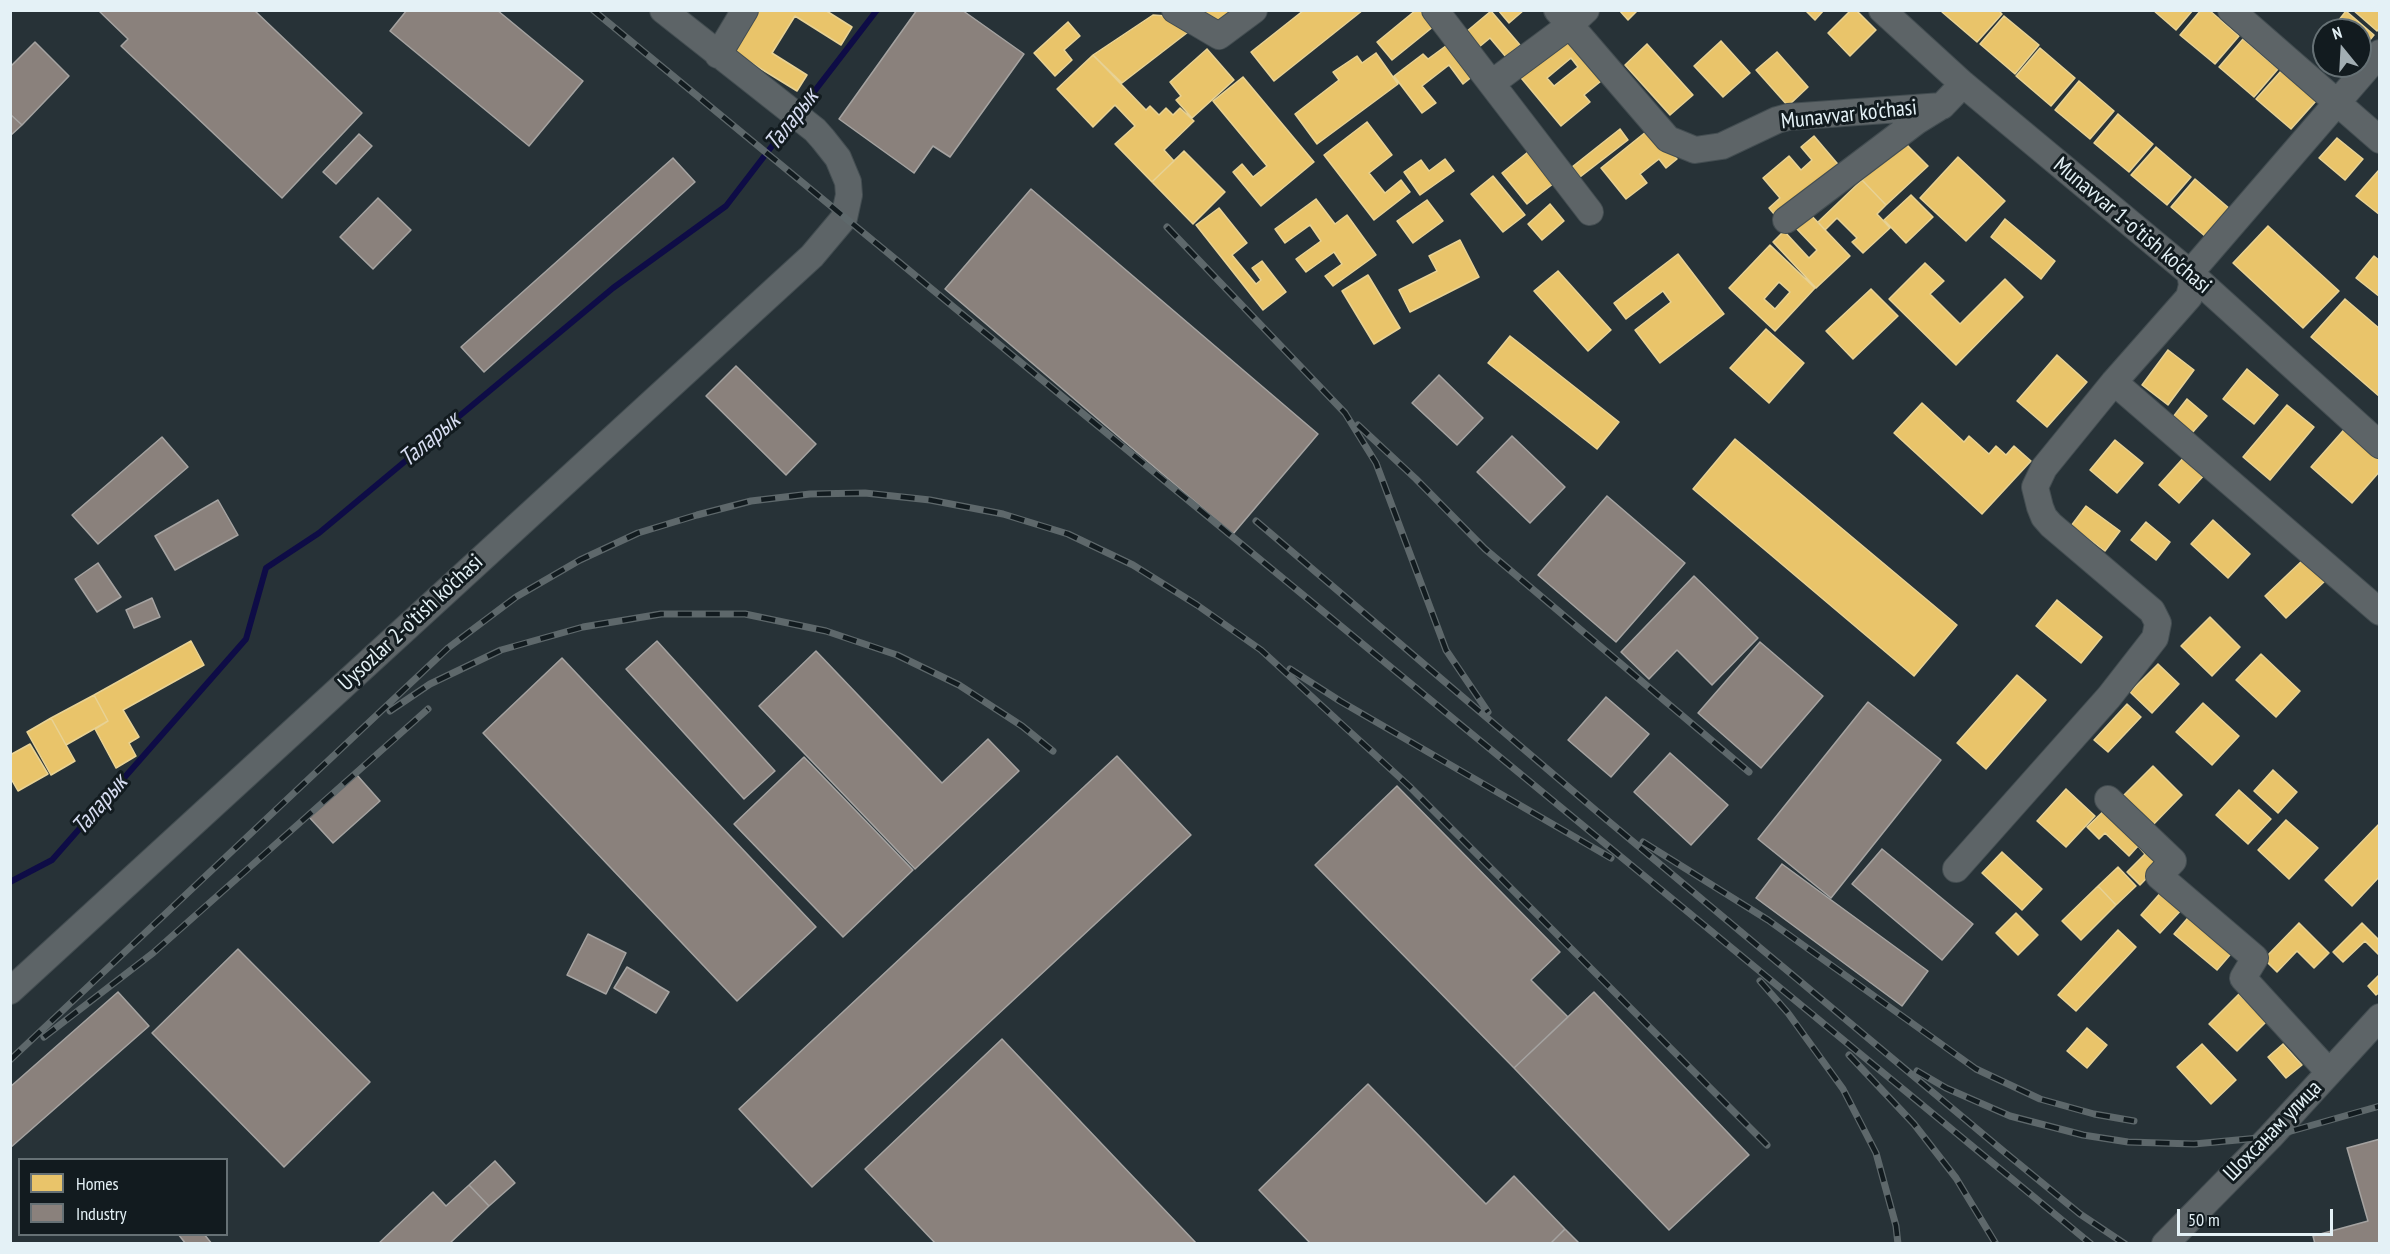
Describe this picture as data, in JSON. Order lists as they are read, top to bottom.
{
  "streets": {
    "street": [
      "Munavvar ko'chasi",
      "Munavvar 1-o'tish ko'chasi",
      "Uysozlar 2-o'tish ko'chasi",
      "Шохсанам улица"
    ]
  },
  "crossings": [
    ["Munavvar ko'chasi", "Munavvar 1-o'tish ko'chasi"]
  ],
  "water": ["Таларык"],
  "legend": ["Homes", "Industry"],
  "scale_bar": "50 m",
  "north": "top"
}
